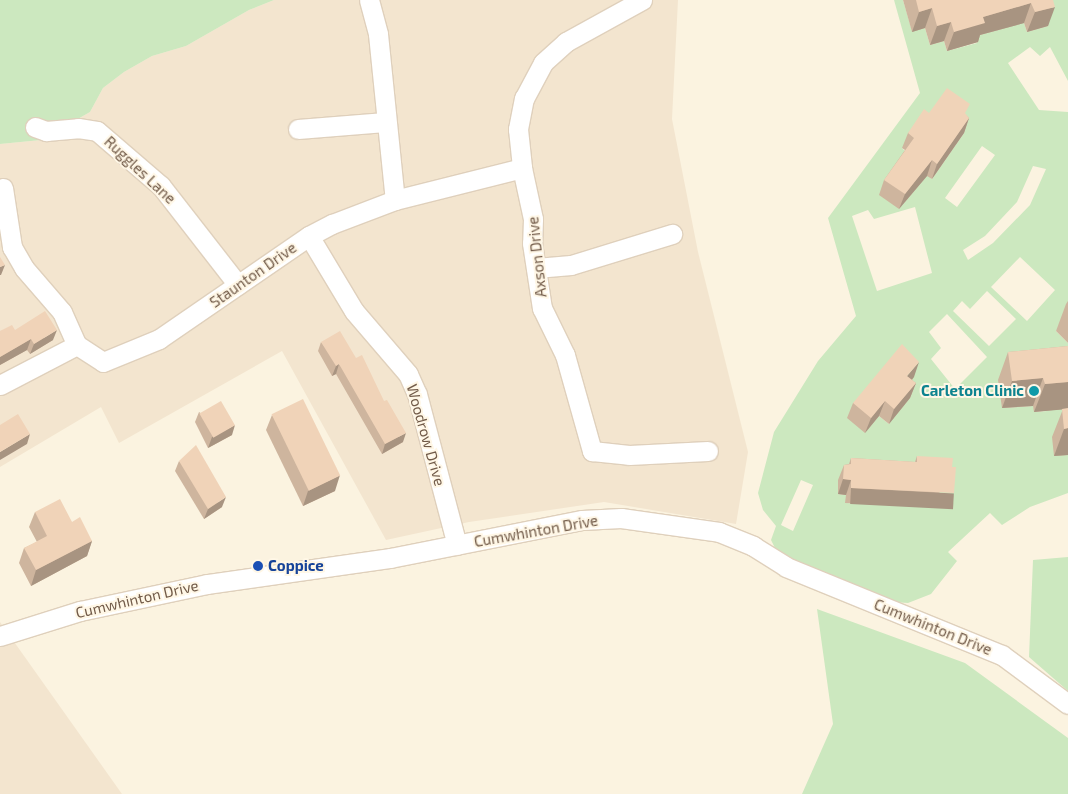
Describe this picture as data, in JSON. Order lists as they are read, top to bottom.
{
  "streets": {
    "street": [
      "Ruggles Lane",
      "Axson Drive",
      "Staunton Drive",
      "Woodrow Drive",
      "Cumwhinton Drive"
    ]
  },
  "crossings": [
    ["Ruggles Lane", "Staunton Drive"],
    ["Axson Drive", "Staunton Drive"],
    ["Staunton Drive", "Woodrow Drive"],
    ["Woodrow Drive", "Cumwhinton Drive"]
  ],
  "places": ["Carleton Clinic", "Coppice"]
}
